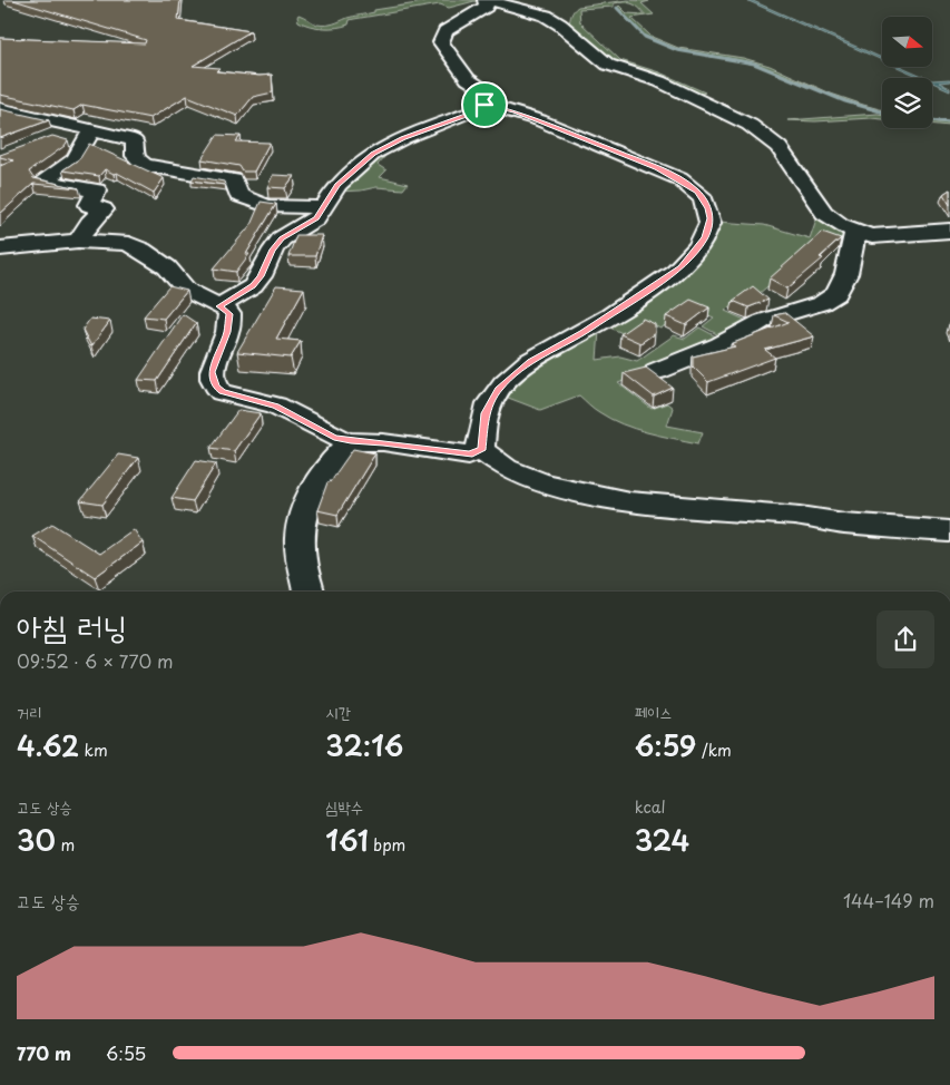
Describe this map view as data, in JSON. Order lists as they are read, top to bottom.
{
  "north": "right",
  "page": {
    "heading": ["아침 러닝", "09:52 · 6 × 770 m"],
    "stats": [
      ["거리", "4.62 km"],
      ["시간", "32:16"],
      ["페이스", "6:59 /km"],
      ["고도 상승", "30 m"],
      ["심박수", "161 bpm"],
      ["kcal", "324"]
    ],
    "chart": ["고도 상승", "144–149 m"],
    "list": [
      {
        "name": "770 m",
        "note": "6:55"
      }
    ]
  }
}
